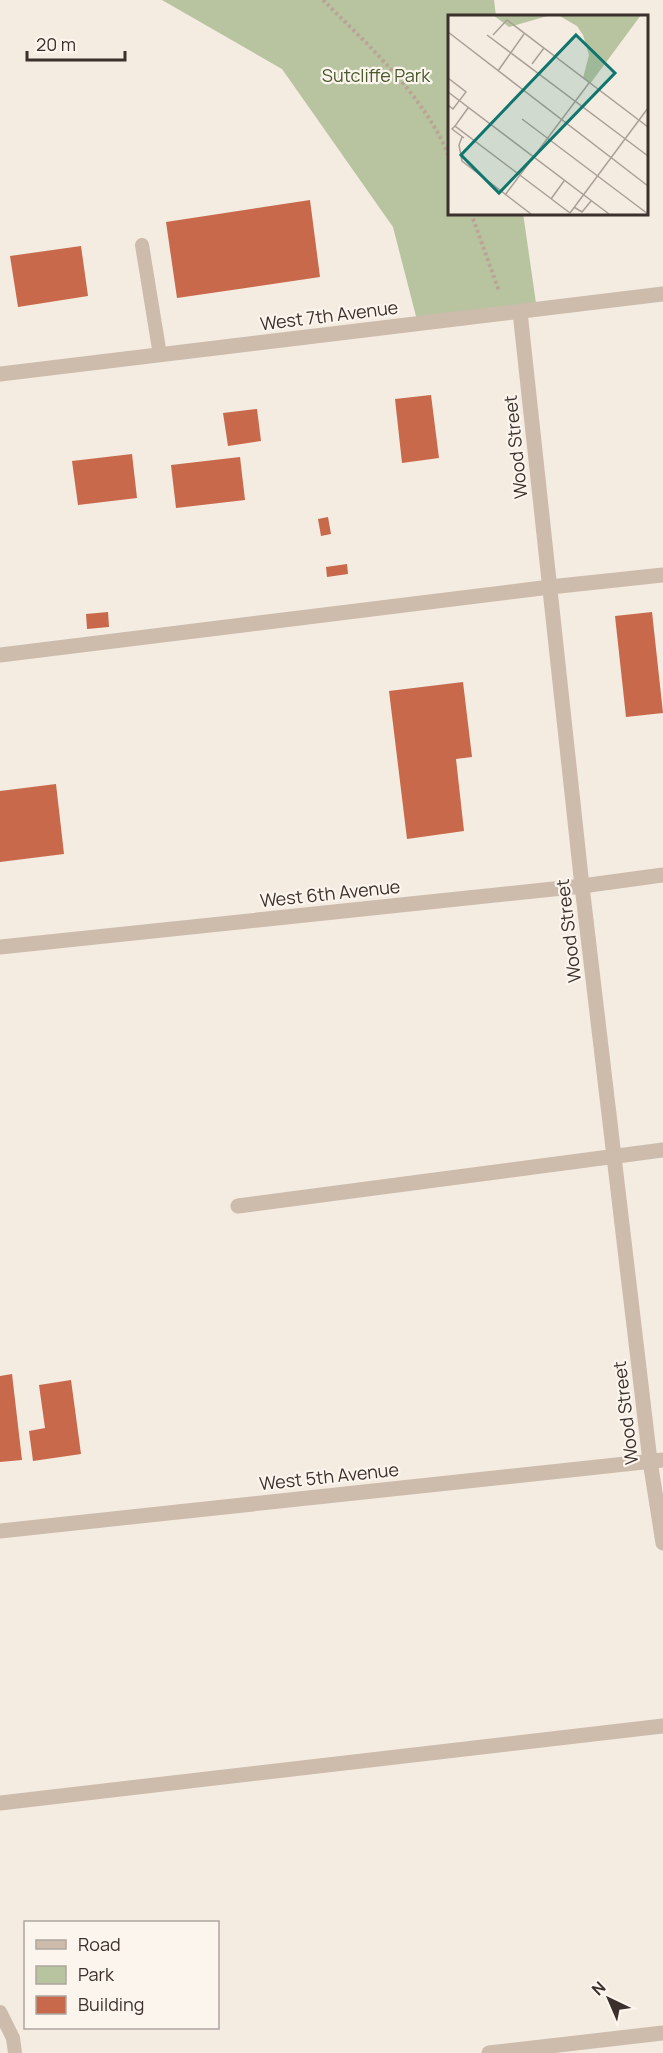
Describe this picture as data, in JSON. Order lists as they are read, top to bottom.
{
  "streets": {
    "street": [
      "West 7th Avenue",
      "Wood Street",
      "West 6th Avenue",
      "West 5th Avenue"
    ]
  },
  "crossings": [
    ["West 7th Avenue", "Wood Street"],
    ["Wood Street", "West 6th Avenue"],
    ["Wood Street", "West 5th Avenue"]
  ],
  "parks": ["Sutcliffe Park"],
  "legend": ["Road", "Park", "Building"],
  "scale_bar": "20 m",
  "north": "top left"
}
